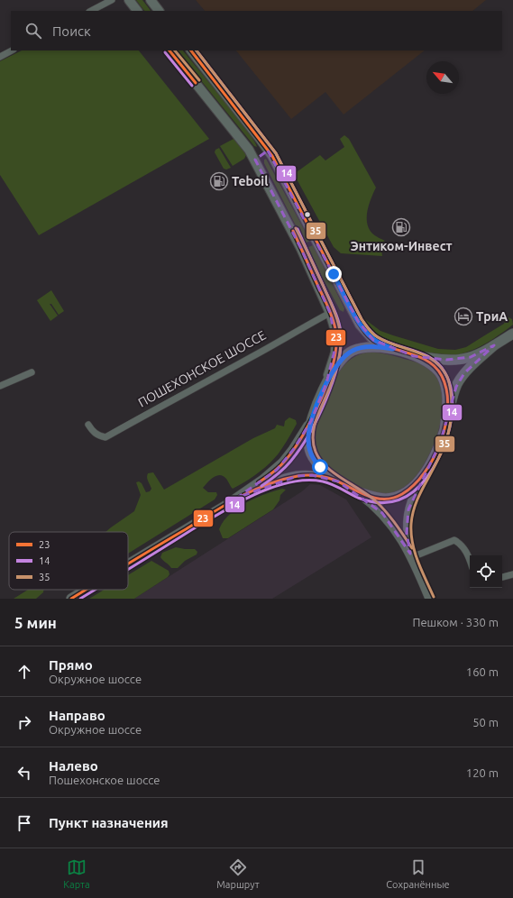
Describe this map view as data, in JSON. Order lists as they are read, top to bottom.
{
  "streets": {
    "street": ["ПОШЕХОНСКОЕ ШОССЕ"]
  },
  "places": {
    "fuel station": ["Teboil", "Энтиком-Инвест"],
    "hotel": ["ТриА"]
  },
  "lines": ["transit line 23", "transit line 14", "transit line 35"],
  "legend": ["23", "14", "35"],
  "north": "top left",
  "page": {
    "search": "Поиск",
    "heading": ["5 мин", "Пешком · 330 m"],
    "list": [
      ["Прямо", "Окружное шоссе", "160 m"],
      ["Направо", "Окружное шоссе", "50 m"],
      ["Налево", "Пошехонское шоссе", "120 m"],
      "Пункт назначения"
    ],
    "nav": ["Карта", "Маршрут", "Сохранённые"]
  }
}
